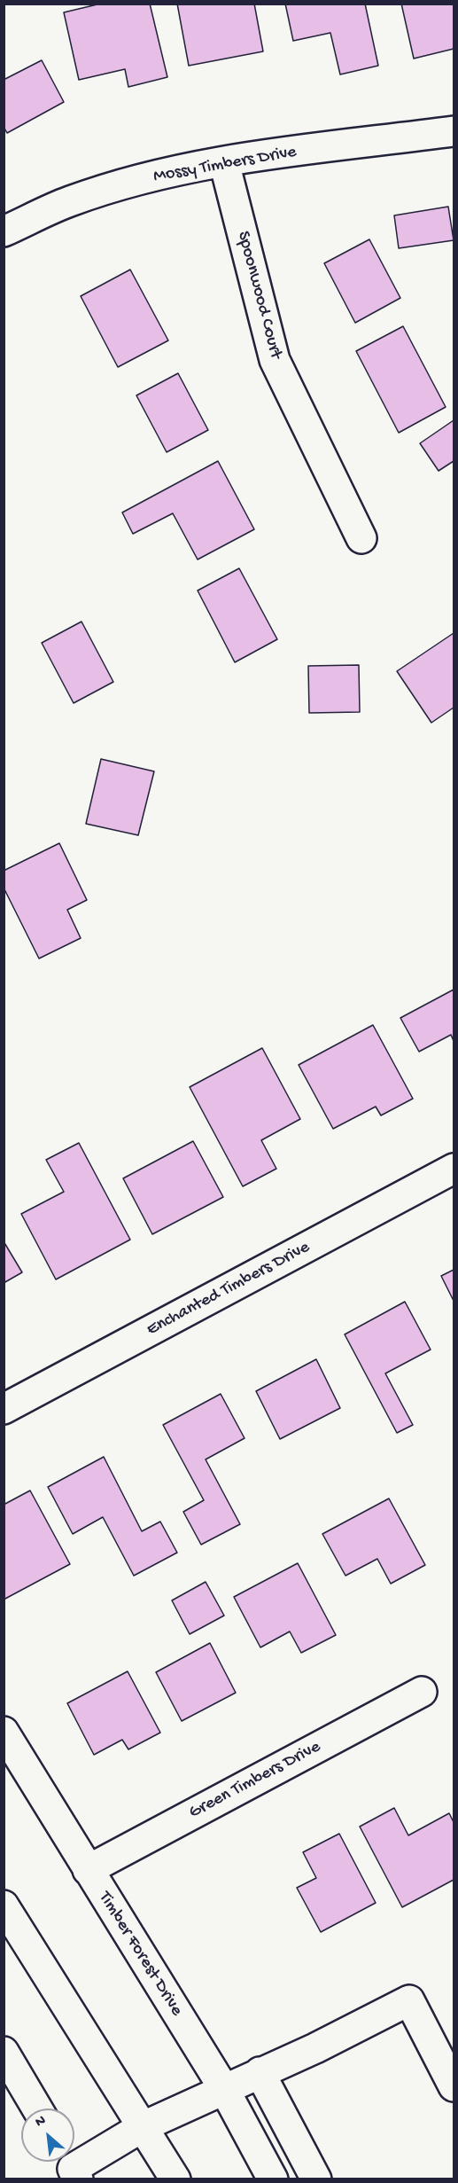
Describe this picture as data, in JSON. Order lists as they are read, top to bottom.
{
  "streets": {
    "street": [
      "Mossy Timbers Drive",
      "Spoonwood Court",
      "Enchanted Timbers Drive",
      "Green Timbers Drive",
      "Timber Forest Drive"
    ]
  },
  "crossings": [
    ["Mossy Timbers Drive", "Spoonwood Court"],
    ["Green Timbers Drive", "Timber Forest Drive"]
  ],
  "north": "top left"
}
